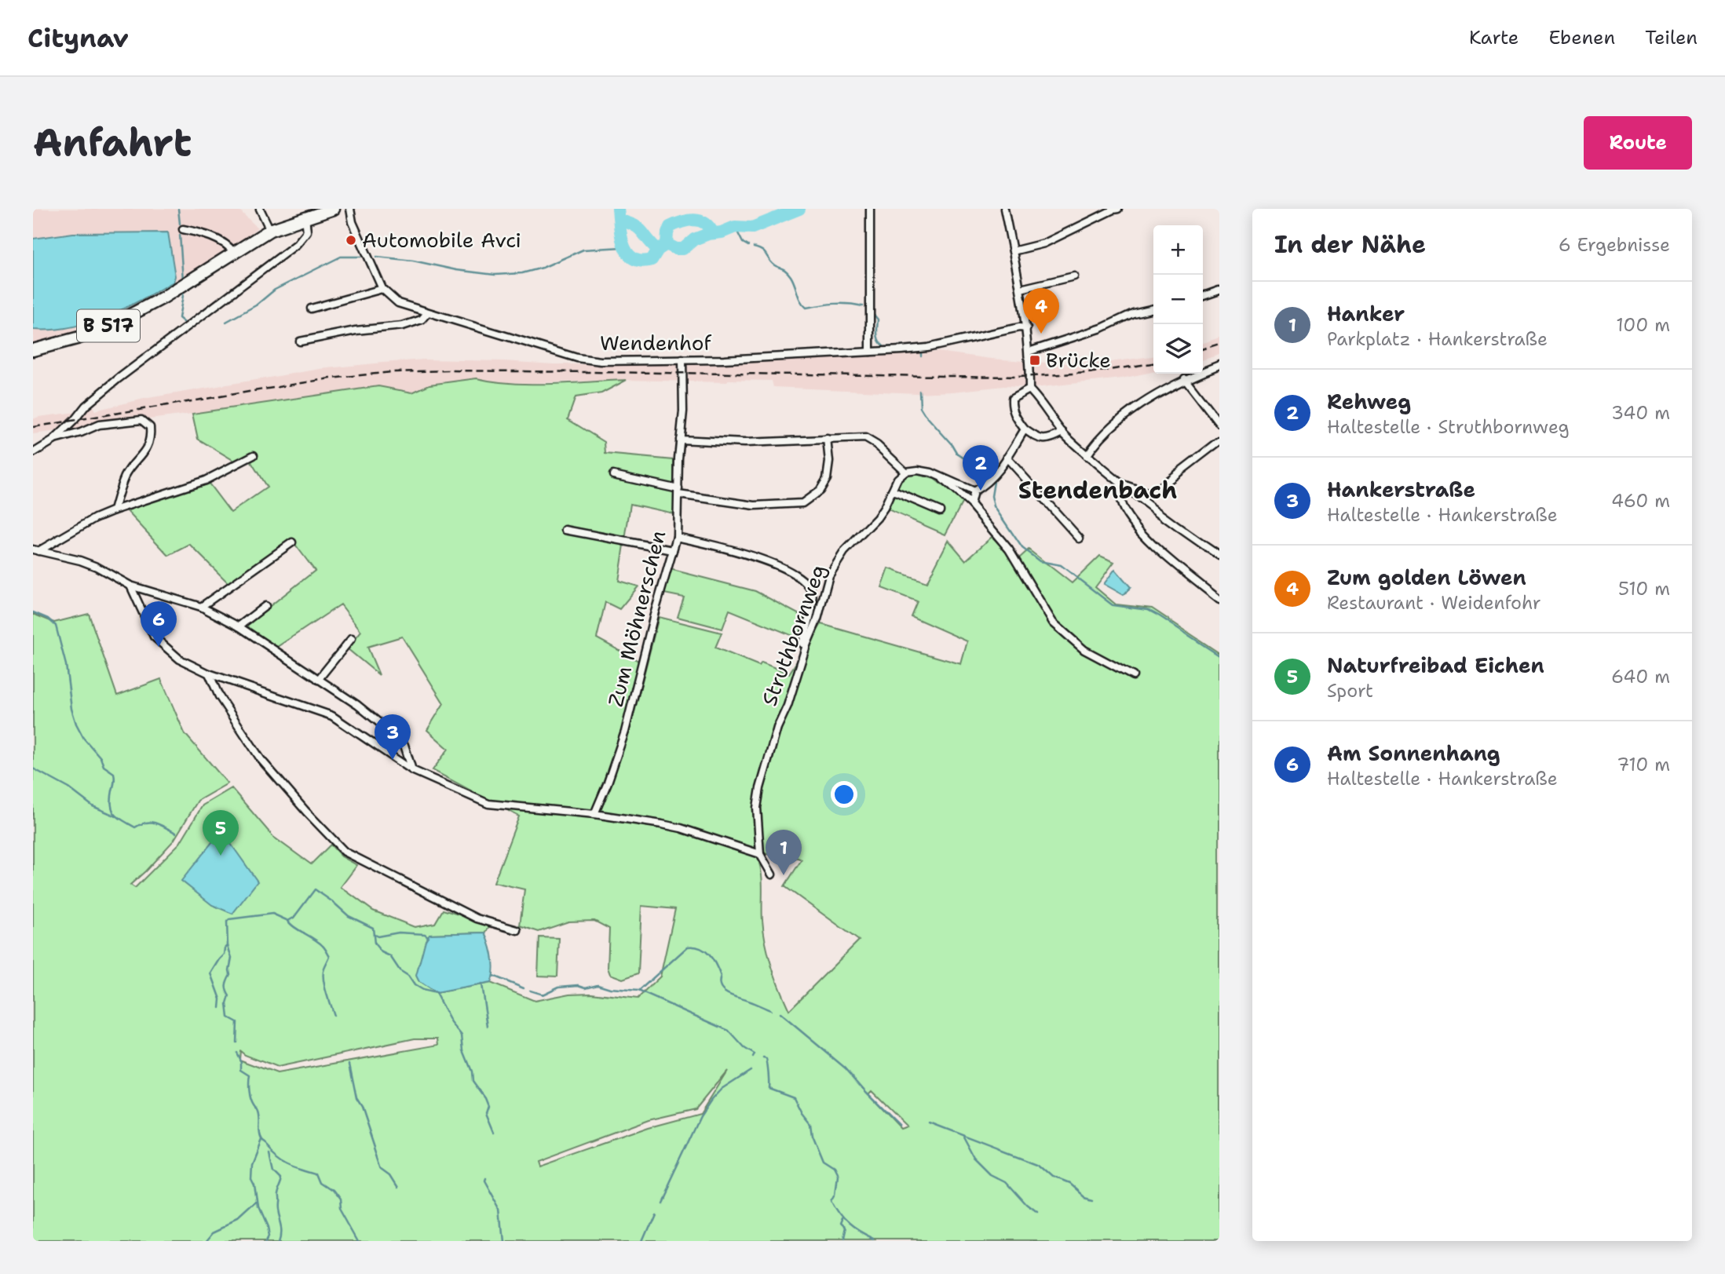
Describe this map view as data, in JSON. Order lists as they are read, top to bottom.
{
  "streets": {
    "main road": ["B 517"],
    "street": ["Wendenhof", "Zum Möhnerschen", "Struthbornweg"]
  },
  "crossings": [
    ["Wendenhof", "Zum Möhnerschen"]
  ],
  "districts": ["Stendenbach"],
  "places": {
    "other": ["Automobile Avci"],
    "transit": ["Brücke"]
  },
  "page": {
    "header": "Citynav",
    "nav": ["Karte", "Ebenen", "Teilen"],
    "buttons": "Route",
    "title": "Anfahrt",
    "heading": ["In der Nähe", "6 Ergebnisse"],
    "map_buttons": ["+", "−"],
    "list": [
      {
        "mark": "1",
        "name": "Hanker",
        "note": "Parkplatz · Hankerstraße",
        "value": "100 m"
      },
      {
        "mark": "2",
        "name": "Rehweg",
        "note": "Haltestelle · Struthbornweg",
        "value": "340 m"
      },
      {
        "mark": "3",
        "name": "Hankerstraße",
        "note": "Haltestelle · Hankerstraße",
        "value": "460 m"
      },
      {
        "mark": "4",
        "name": "Zum golden Löwen",
        "note": "Restaurant · Weidenfohr",
        "value": "510 m"
      },
      {
        "mark": "5",
        "name": "Naturfreibad Eichen",
        "note": "Sport",
        "value": "640 m"
      },
      {
        "mark": "6",
        "name": "Am Sonnenhang",
        "note": "Haltestelle · Hankerstraße",
        "value": "710 m"
      }
    ],
    "pins": [
      "4",
      "2",
      "6",
      "3",
      "5",
      "1"
    ]
  }
}
